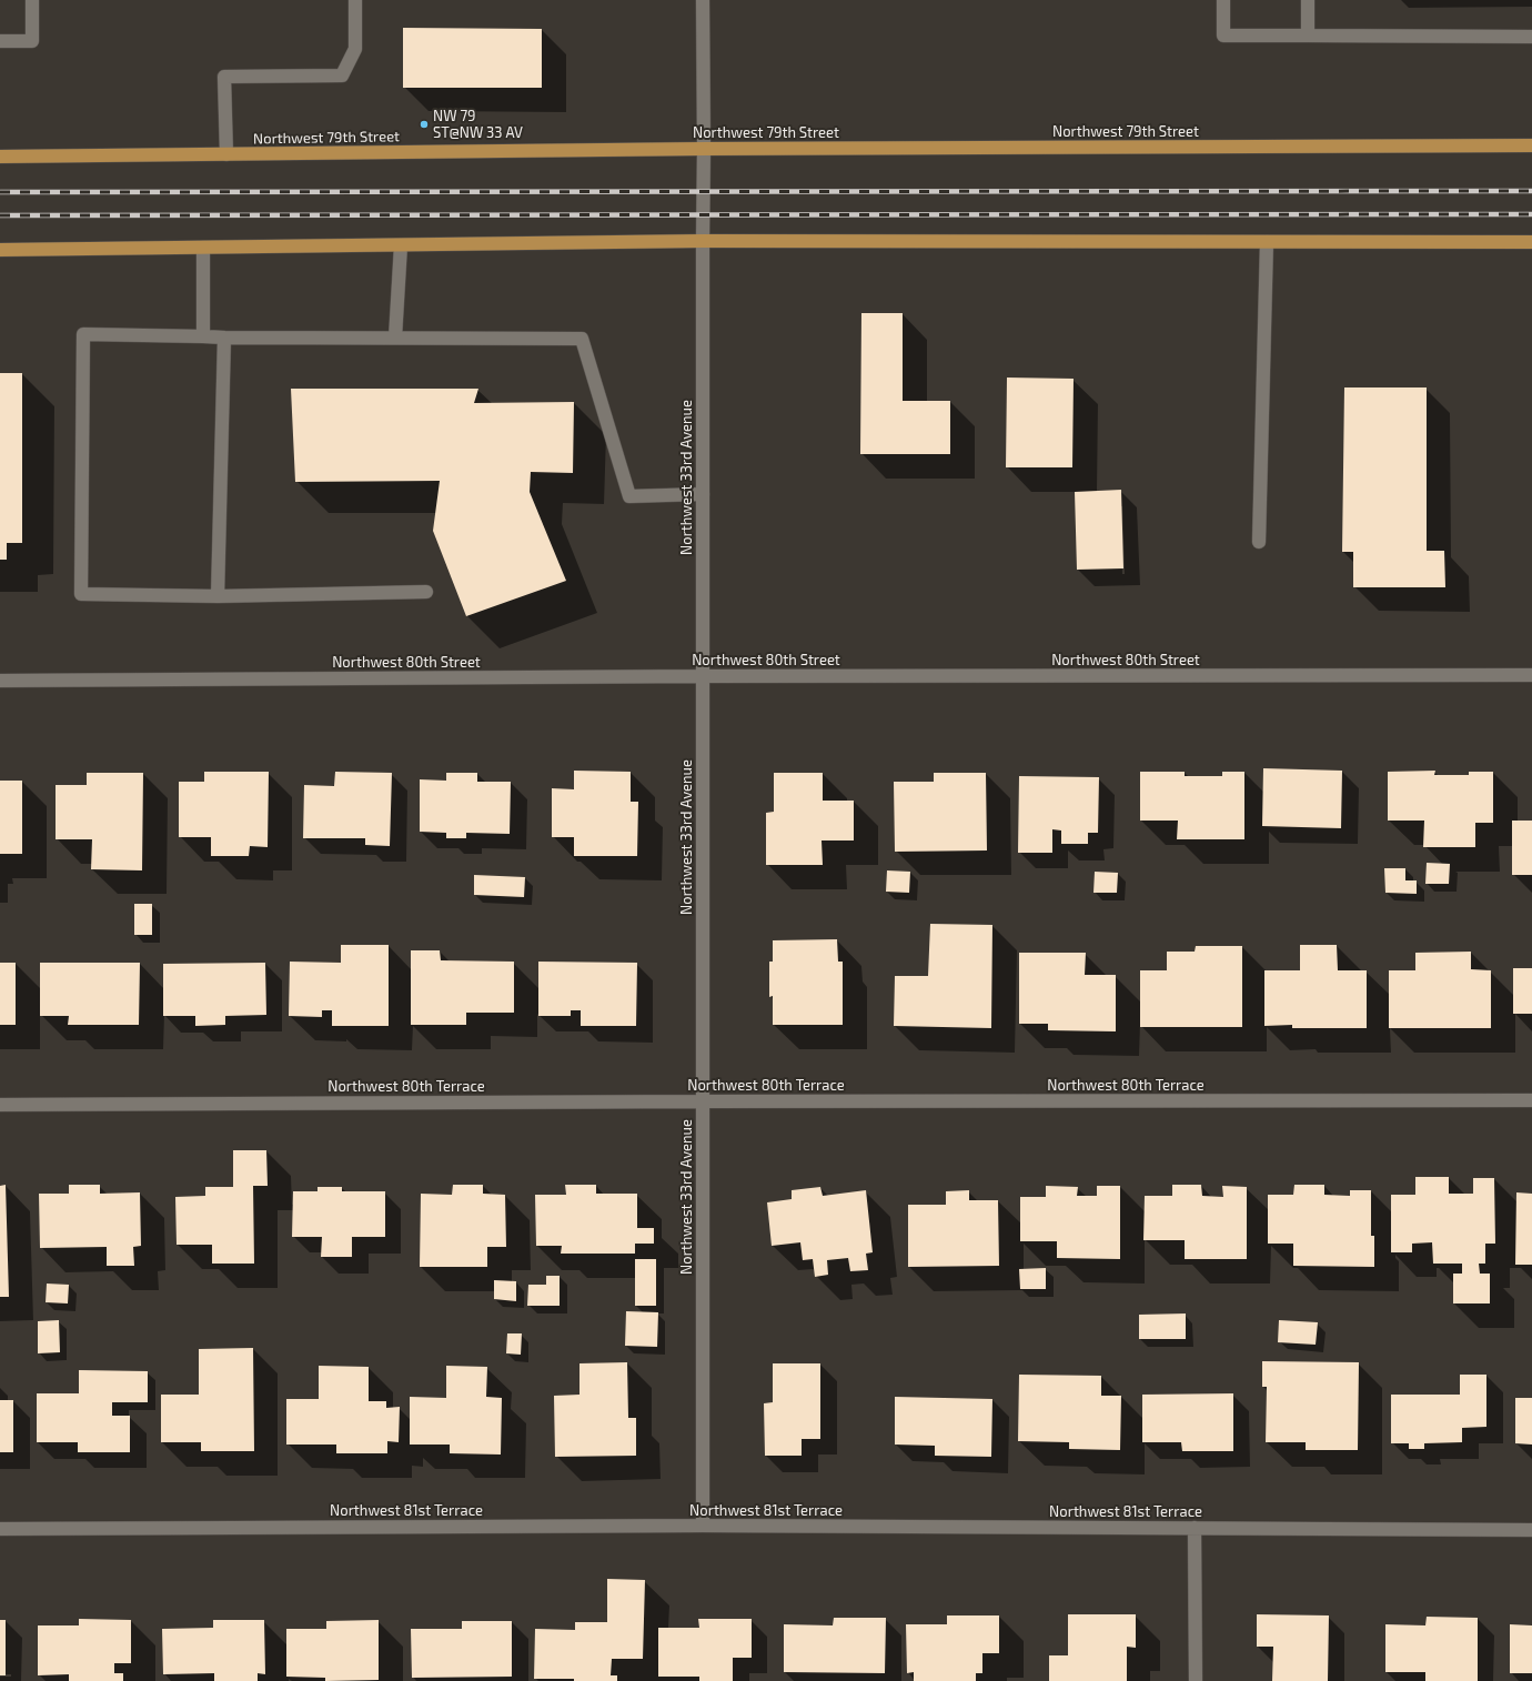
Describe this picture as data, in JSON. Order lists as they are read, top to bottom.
{
  "streets": {
    "main road": ["Northwest 79th Street"],
    "street": [
      "Northwest 33rd Avenue",
      "Northwest 80th Street",
      "Northwest 80th Terrace",
      "Northwest 81st Terrace"
    ]
  },
  "crossings": [
    ["Northwest 79th Street", "Northwest 33rd Avenue"],
    ["Northwest 33rd Avenue", "Northwest 80th Street"],
    ["Northwest 33rd Avenue", "Northwest 80th Terrace"],
    ["Northwest 33rd Avenue", "Northwest 81st Terrace"]
  ],
  "places": ["NW 79 ST@NW 33 AV"]
}
